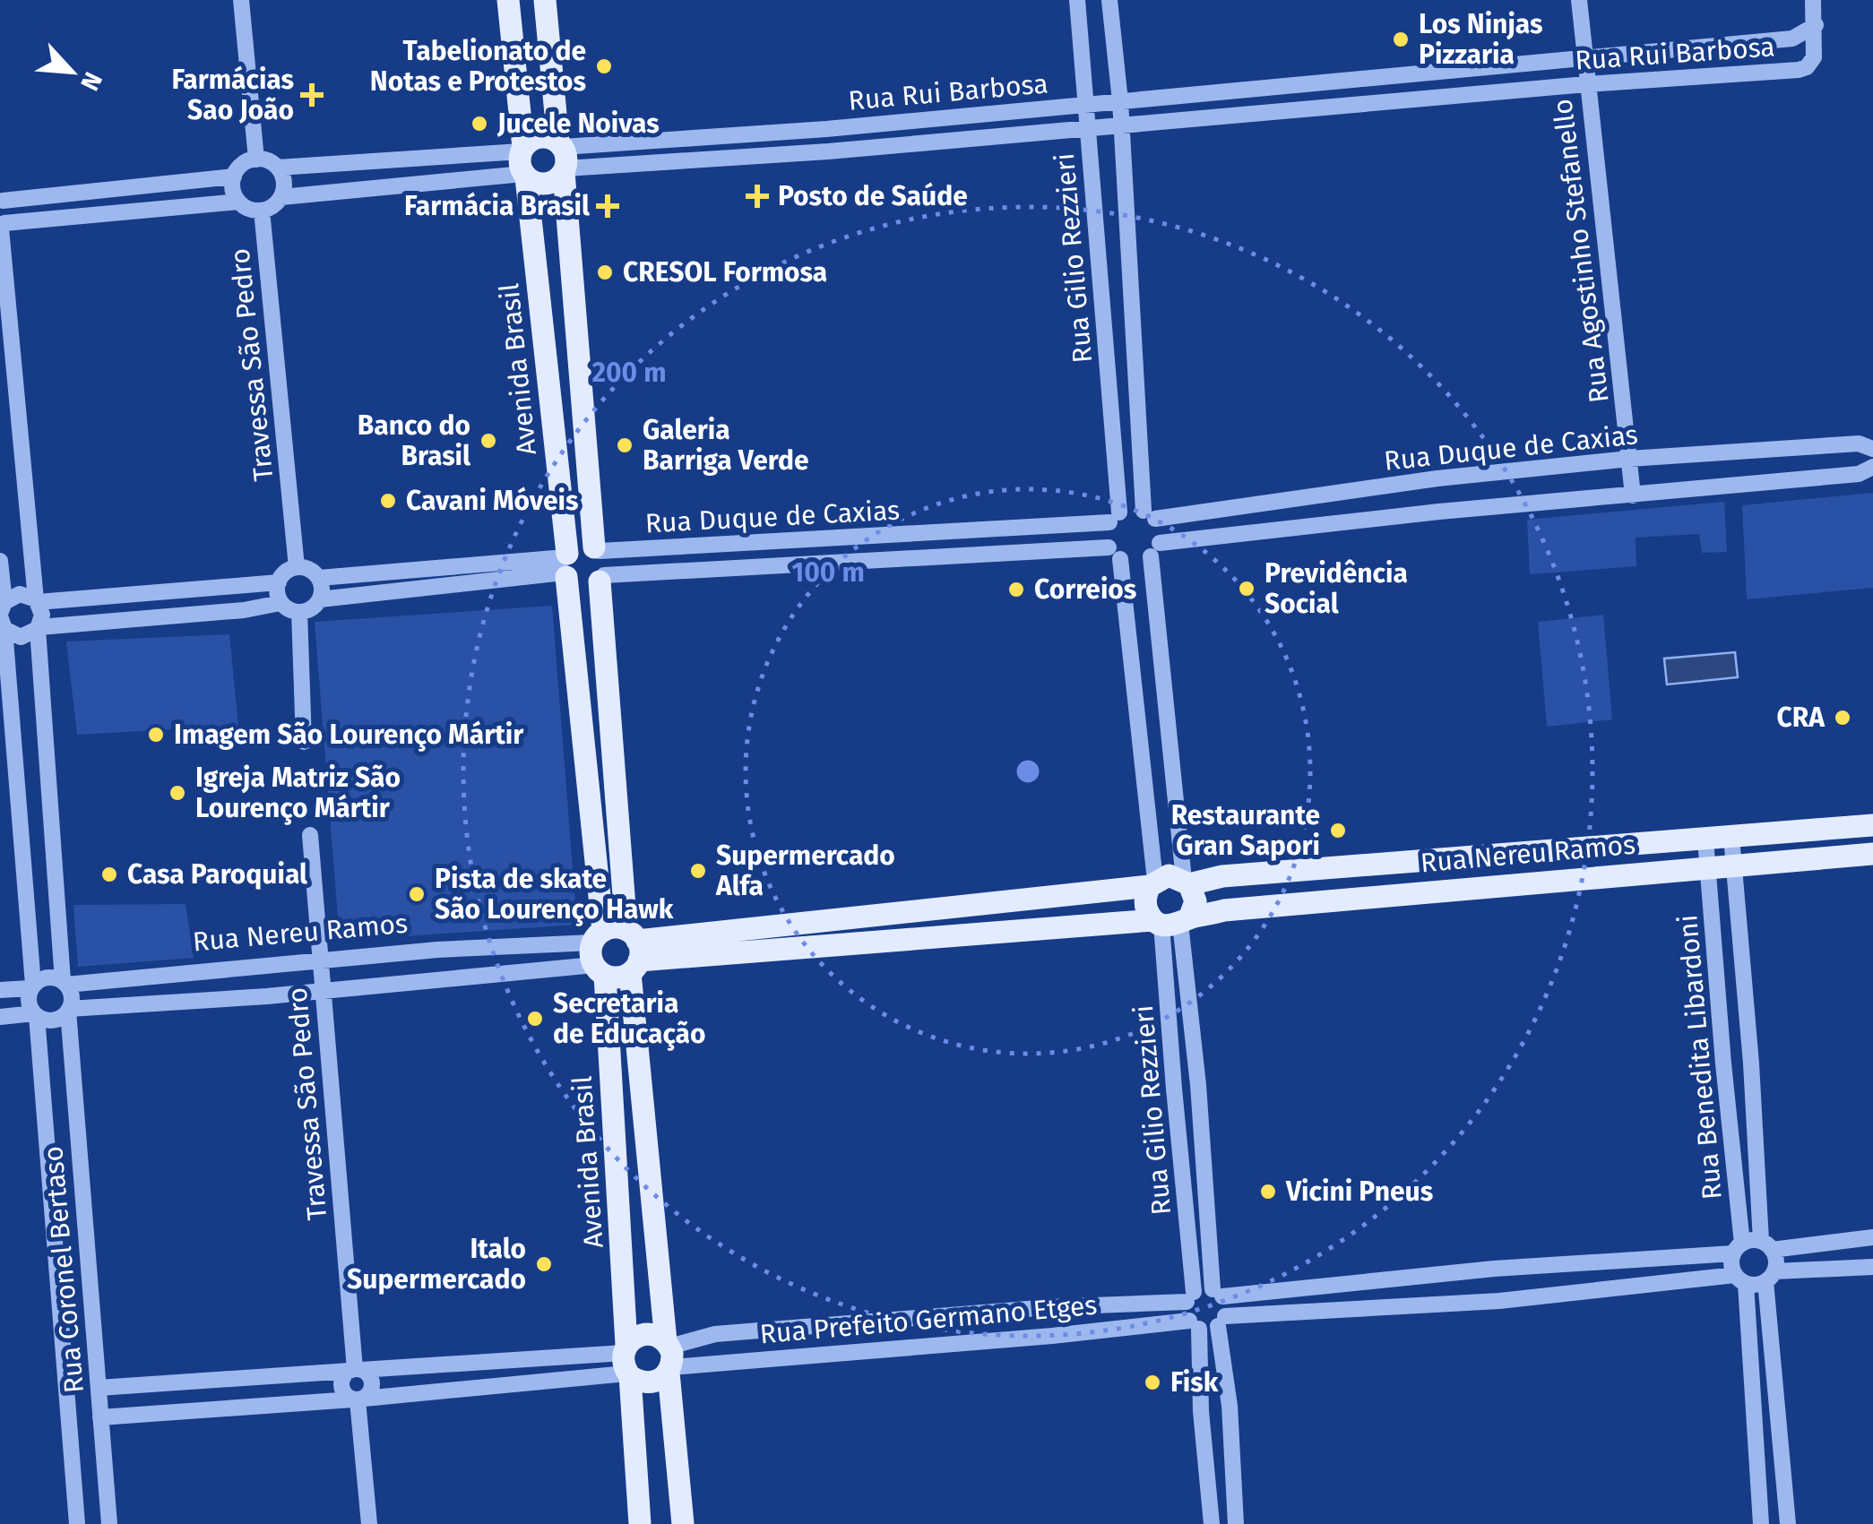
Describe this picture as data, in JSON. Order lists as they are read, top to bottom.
{
  "streets": {
    "main road": ["Avenida Brasil", "Rua Nereu Ramos"],
    "street": [
      "Rua Rui Barbosa",
      "Rua Agostinho Stefanello",
      "Rua Gilio Rezzieri",
      "Travessa São Pedro",
      "Rua Duque de Caxias",
      "Rua Benedita Libardoni",
      "Rua Coronel Bertaso",
      "Rua Prefeito Germano Etges"
    ]
  },
  "crossings": [
    ["Rua Rui Barbosa", "Rua Agostinho Stefanello"],
    ["Rua Rui Barbosa", "Rua Gilio Rezzieri"],
    ["Rua Rui Barbosa", "Avenida Brasil"],
    ["Rua Agostinho Stefanello", "Rua Duque de Caxias"],
    ["Rua Gilio Rezzieri", "Rua Duque de Caxias"],
    ["Rua Gilio Rezzieri", "Rua Nereu Ramos"],
    ["Rua Gilio Rezzieri", "Rua Prefeito Germano Etges"],
    ["Travessa São Pedro", "Rua Nereu Ramos"],
    ["Avenida Brasil", "Rua Duque de Caxias"],
    ["Avenida Brasil", "Rua Nereu Ramos"],
    ["Rua Nereu Ramos", "Rua Benedita Libardoni"],
    ["Rua Nereu Ramos", "Rua Coronel Bertaso"]
  ],
  "places": {
    "other": [
      "Los Ninjas Pizzaria",
      "Tabelionato de Notas e Protestos",
      "Jucele Noivas",
      "CRESOL Formosa",
      "Banco do Brasil",
      "Galeria Barriga Verde",
      "Cavani Móveis",
      "Previdência Social",
      "Correios",
      "CRA",
      "Imagem São Lourenço Mártir",
      "Igreja Matriz São Lourenço Mártir",
      "Restaurante Gran Sapori",
      "Supermercado Alfa",
      "Casa Paroquial",
      "Pista de skate São Lourenço Hawk",
      "Secretaria de Educação",
      "Vicini Pneus",
      "Italo Supermercado",
      "Fisk"
    ],
    "health": ["Farmácias Sao João", "Posto de Saúde", "Farmácia Brasil"]
  },
  "north": "bottom right",
  "rings": ["200 m", "100 m"]
}
